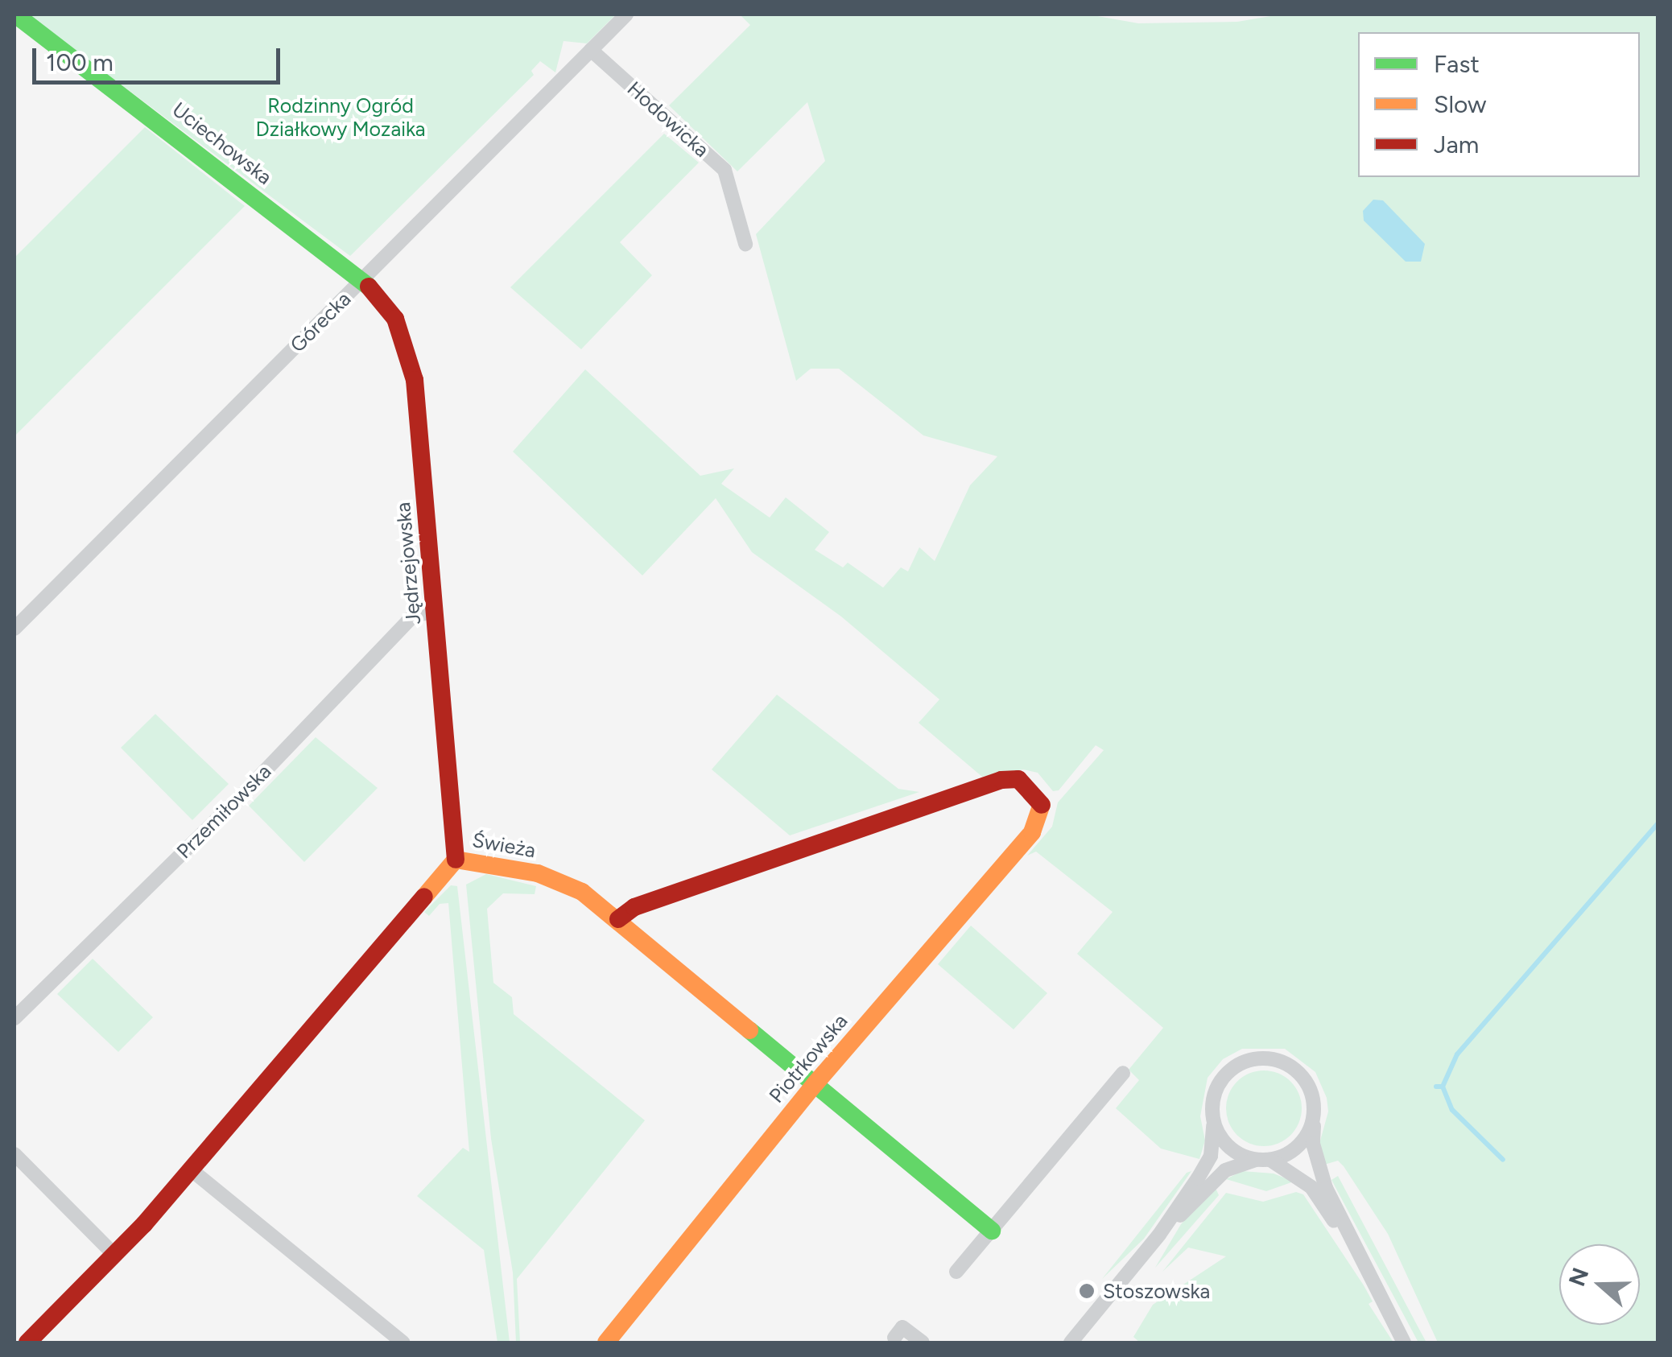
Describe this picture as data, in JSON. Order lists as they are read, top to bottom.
{
  "streets": {
    "street": [
      "Hodowicka",
      "Uciechowska",
      "Górecka",
      "Jędrzejowska",
      "Przemiłowska",
      "Świeża",
      "Piotrkowska"
    ]
  },
  "crossings": [
    ["Hodowicka", "Górecka"],
    ["Uciechowska", "Górecka"],
    ["Uciechowska", "Jędrzejowska"],
    ["Górecka", "Jędrzejowska"],
    ["Jędrzejowska", "Przemiłowska"],
    ["Jędrzejowska", "Świeża"],
    ["Świeża", "Piotrkowska"]
  ],
  "parks": ["Rodzinny Ogród Działkowy Mozaika"],
  "places": ["Stoszowska"],
  "legend": ["Fast", "Slow", "Jam"],
  "scale_bar": "100 m",
  "north": "left"
}
